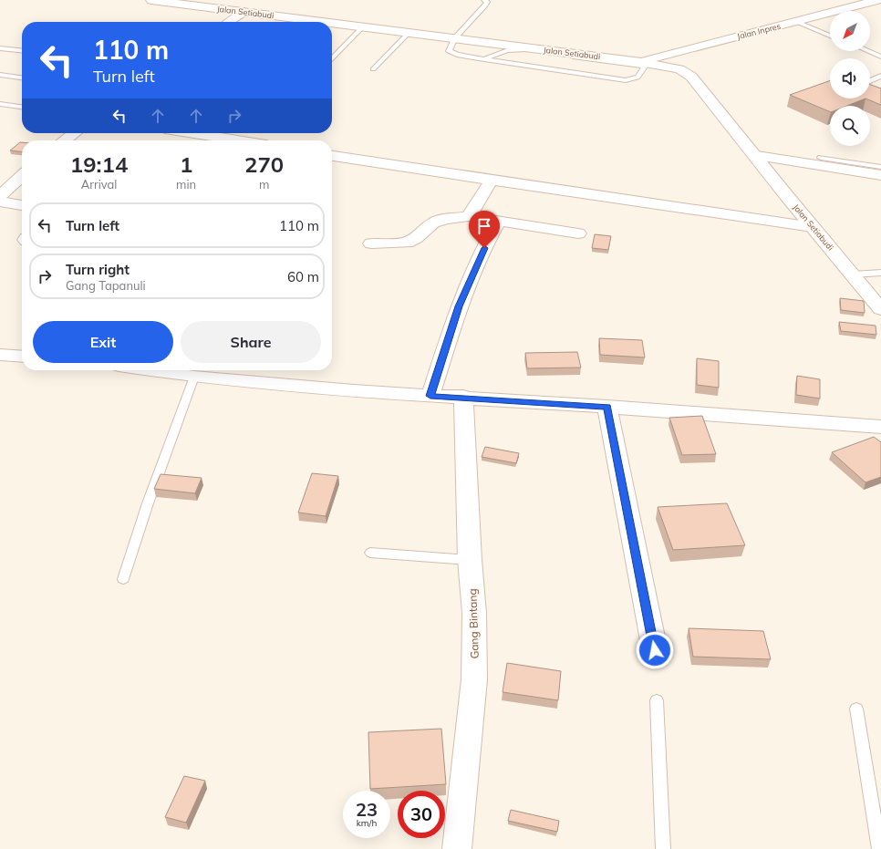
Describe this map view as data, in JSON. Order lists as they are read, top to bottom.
{
  "streets": {
    "street": ["Jalan Setiabudi", "Jalan Inpres", "Gang Bintang"]
  },
  "crossings": [
    ["Jalan Setiabudi", "Jalan Inpres"]
  ],
  "north": "bottom left",
  "page": {
    "turn": ["110 m", "Turn left"],
    "eta": [
      "19:14",
      "Arrival",
      "1",
      "min",
      "270",
      "m"
    ],
    "list": [
      {
        "name": "Turn left",
        "value": "110 m"
      },
      {
        "name": "Turn right",
        "note": "Gang Tapanuli",
        "value": "60 m"
      }
    ],
    "buttons": ["Exit", "Share"],
    "speed": "23 km/h",
    "limit": "30"
  }
}
